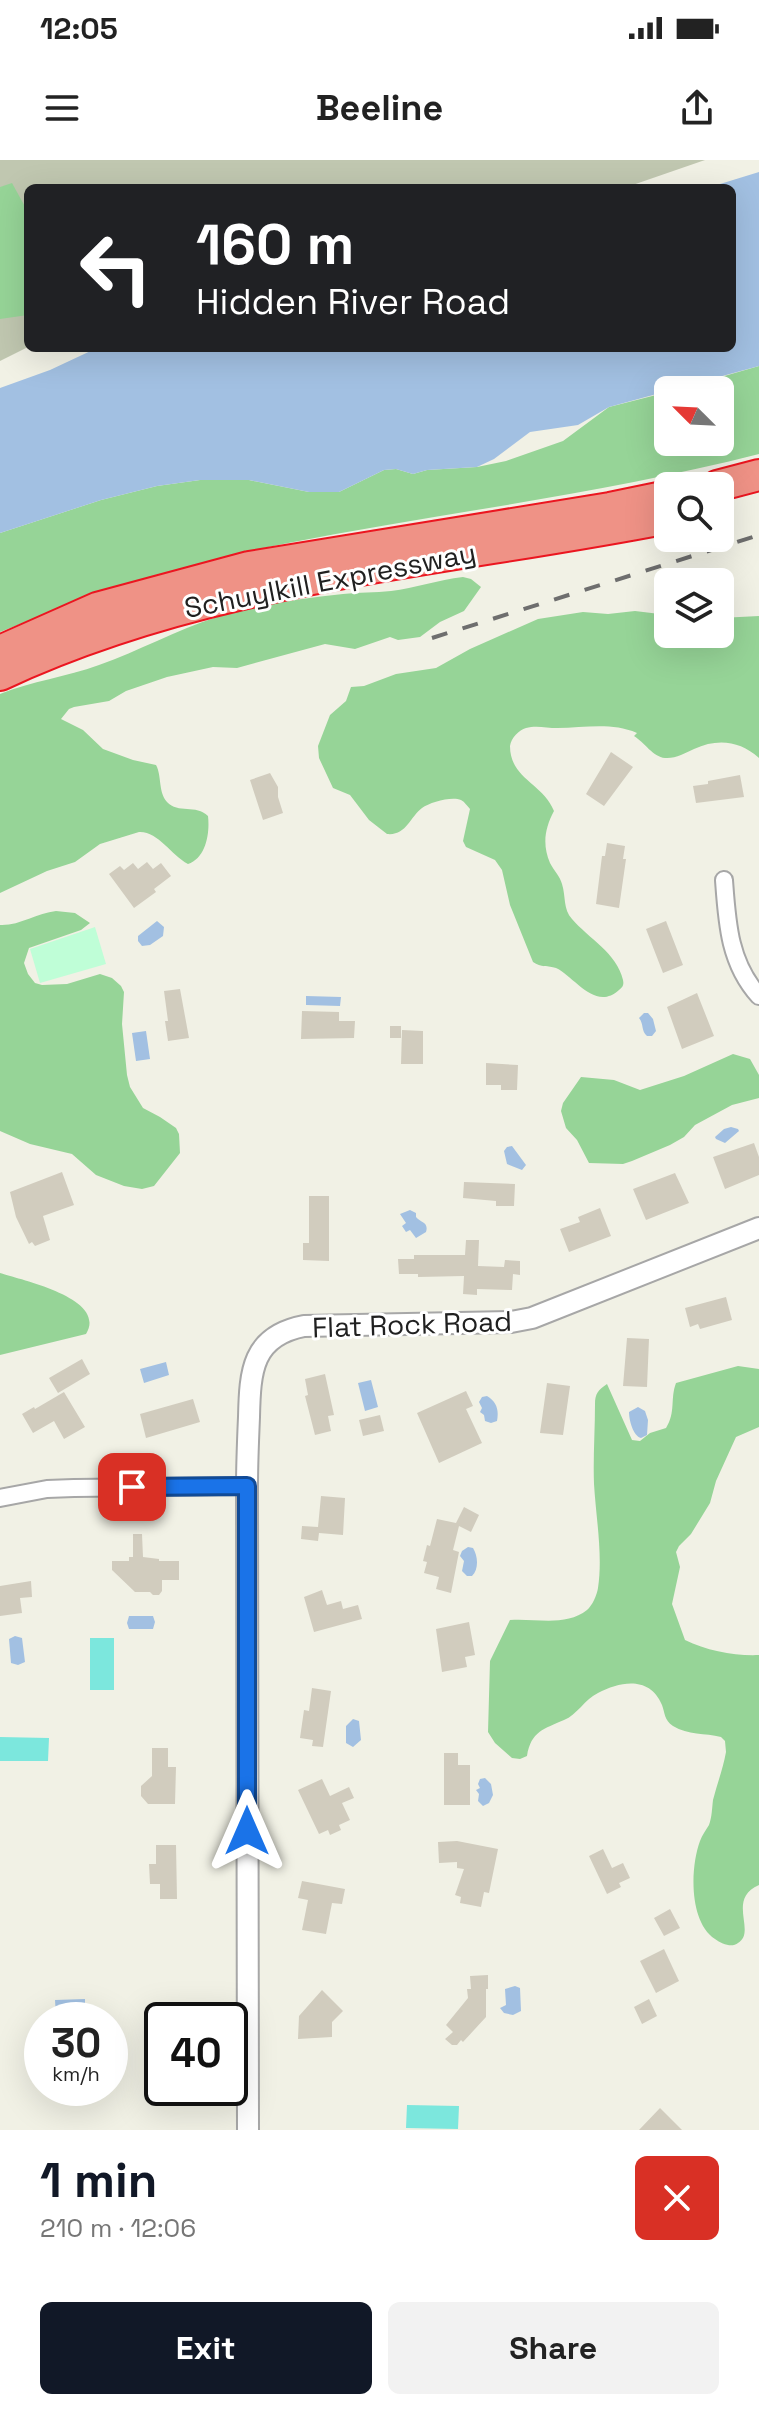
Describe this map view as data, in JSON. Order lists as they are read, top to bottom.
{
  "streets": {
    "highway": ["Schuylkill Expressway"],
    "street": ["Flat Rock Road"]
  },
  "north": "top left",
  "page": {
    "status": "12:05",
    "header": "Beeline",
    "turn": ["160 m", "Hidden River Road"],
    "speed": "30 km/h",
    "limit": "40",
    "heading": ["1 min", "210 m · 12:06"],
    "buttons": ["Exit", "Share"]
  }
}
